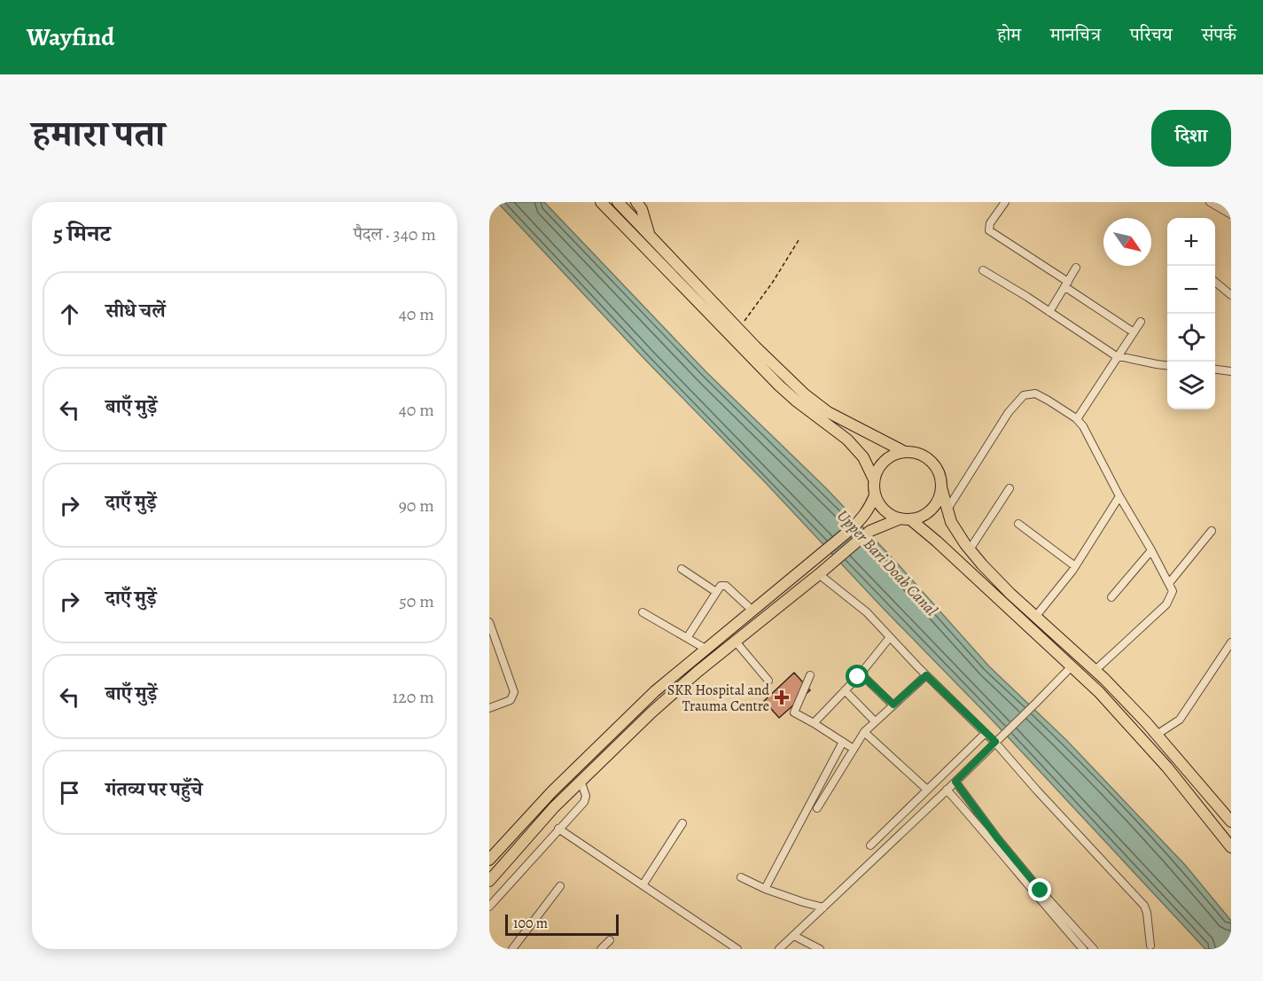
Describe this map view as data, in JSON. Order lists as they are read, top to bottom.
{
  "water": ["Upper Bari Doab Canal"],
  "places": {
    "health": ["SKR Hospital and Trauma Centre"]
  },
  "scale_bar": "100 m",
  "north": "bottom right",
  "page": {
    "header": "Wayfind",
    "nav": [
      "होम",
      "मानचित्र",
      "परिचय",
      "संपर्क"
    ],
    "title": "हमारा पता",
    "buttons": "दिशा",
    "heading": ["5 मिनट", "पैदल · 340 m"],
    "map_buttons": ["+", "−"],
    "list": [
      ["सीधे चलें", "40 m"],
      ["बाएँ मुड़ें", "40 m"],
      ["दाएँ मुड़ें", "90 m"],
      ["दाएँ मुड़ें", "50 m"],
      ["बाएँ मुड़ें", "120 m"],
      "गंतव्य पर पहुँचे"
    ],
    "scale": "100 m"
  }
}
